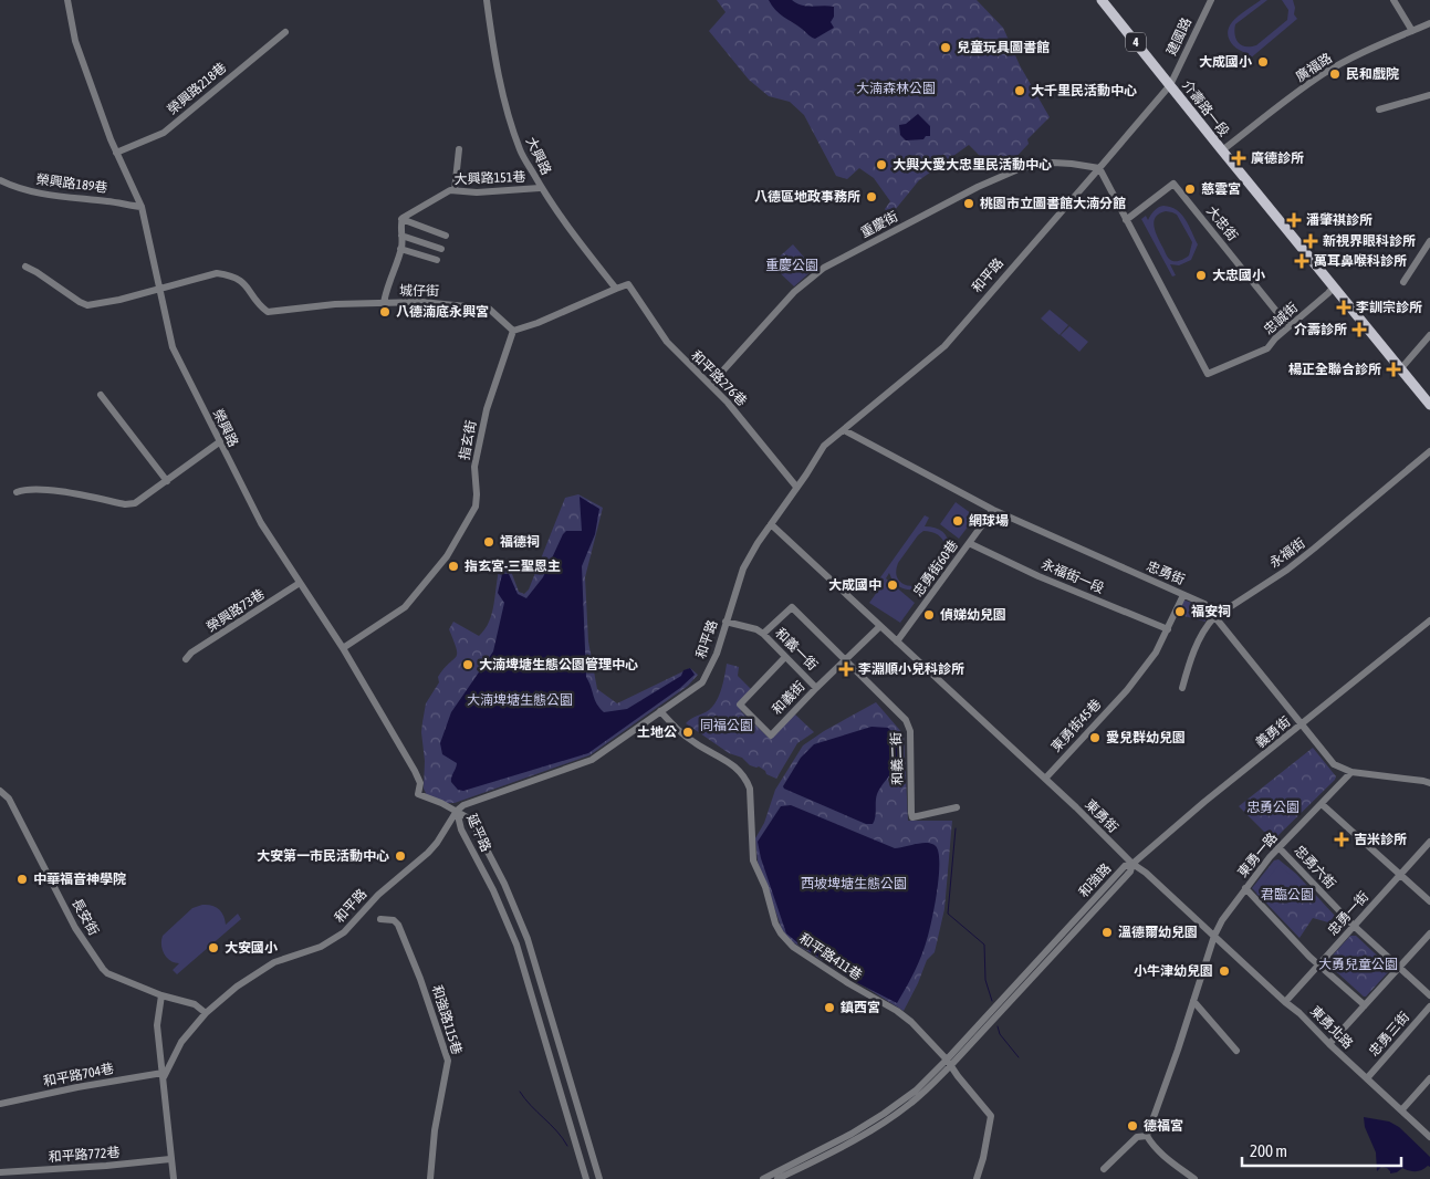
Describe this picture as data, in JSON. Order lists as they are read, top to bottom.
{
  "streets": {
    "main road": ["4", "介壽路一段"],
    "street": [
      "建國路",
      "廣福路",
      "榮興路218巷",
      "大興路",
      "大興路151巷",
      "榮興路189巷",
      "大忠街",
      "重慶街",
      "和平路",
      "城仔街",
      "忠誠街",
      "和平路276巷",
      "榮興路",
      "指玄街",
      "永福街",
      "忠勇街60巷",
      "忠勇街",
      "永福街一段",
      "榮興路73巷",
      "和義一街",
      "和義街",
      "東勇街45巷",
      "義勇街",
      "和義二街",
      "東勇街",
      "延平路",
      "東勇一路",
      "忠勇六街",
      "和強路",
      "忠勇一街",
      "長安街",
      "和平路411巷",
      "和強路115巷",
      "東勇北路",
      "忠勇三街",
      "和平路704巷",
      "和平路772巷"
    ]
  },
  "crossings": [
    ["建國路", "4"],
    ["建國路", "介壽路一段"],
    ["建國路", "和平路"],
    ["4", "介壽路一段"],
    ["4", "和平路"],
    ["廣福路", "介壽路一段"],
    ["榮興路218巷", "榮興路"],
    ["介壽路一段", "和平路"],
    ["介壽路一段", "忠誠街"],
    ["大興路", "大興路151巷"],
    ["大興路", "和平路276巷"],
    ["榮興路189巷", "榮興路"],
    ["大忠街", "忠誠街"],
    ["重慶街", "和平路"],
    ["重慶街", "和平路276巷"],
    ["和平路", "和平路276巷"],
    ["和平路", "榮興路"],
    ["和平路", "忠勇街"],
    ["和平路", "和義一街"],
    ["和平路", "東勇街"],
    ["和平路", "延平路"],
    ["和平路", "長安街"],
    ["和平路", "和平路411巷"],
    ["和平路", "和平路704巷"],
    ["城仔街", "榮興路"],
    ["城仔街", "指玄街"],
    ["榮興路", "指玄街"],
    ["榮興路", "榮興路73巷"],
    ["榮興路", "延平路"],
    ["永福街", "忠勇街"],
    ["忠勇街60巷", "忠勇街"],
    ["忠勇街60巷", "永福街一段"],
    ["忠勇街60巷", "東勇街"],
    ["忠勇街", "東勇街45巷"],
    ["忠勇街", "義勇街"],
    ["忠勇街", "東勇一路"],
    ["永福街一段", "東勇街45巷"],
    ["和義一街", "和義街"],
    ["和義一街", "和義二街"],
    ["和義街", "和義二街"],
    ["和義街", "東勇街"],
    ["東勇街45巷", "東勇街"],
    ["義勇街", "東勇街"],
    ["義勇街", "和強路"],
    ["東勇街", "東勇一路"],
    ["東勇街", "和強路"],
    ["東勇街", "東勇北路"],
    ["東勇一路", "忠勇六街"],
    ["東勇一路", "東勇北路"],
    ["忠勇六街", "忠勇一街"],
    ["和強路", "和平路411巷"],
    ["忠勇一街", "東勇北路"],
    ["東勇北路", "忠勇三街"]
  ],
  "parks": [
    "大湳森林公園",
    "重慶公園",
    "大湳埤塘生態公園",
    "同福公園",
    "忠勇公園",
    "西坡埤塘生態公園",
    "君臨公園",
    "大勇兒童公園"
  ],
  "places": {
    "other": [
      "兒童玩具圖書館",
      "大成國小",
      "民和戲院",
      "大千里民活動中心",
      "大興大愛大忠里民活動中心",
      "慈雲宮",
      "八德區地政事務所",
      "桃園市立圖書館大湳分館",
      "大忠國小",
      "八德湳底永興宮",
      "網球場",
      "福德祠",
      "指玄宮-三聖恩主",
      "大成國中",
      "福安祠",
      "偵娣幼兒園",
      "大湳埤塘生態公園管理中心",
      "土地公",
      "愛兒群幼兒園",
      "大安第一市民活動中心",
      "中華福音神學院",
      "溫德爾幼兒園",
      "大安國小",
      "小牛津幼兒園",
      "鎮西宮",
      "德福宮"
    ],
    "health": [
      "廣德診所",
      "潘肇祺診所",
      "新視界眼科診所",
      "萬耳鼻喉科診所",
      "李訓宗診所",
      "介壽診所",
      "楊正全聯合診所",
      "李淵順小兒科診所",
      "吉米診所"
    ]
  },
  "scale_bar": "200 m"
}
